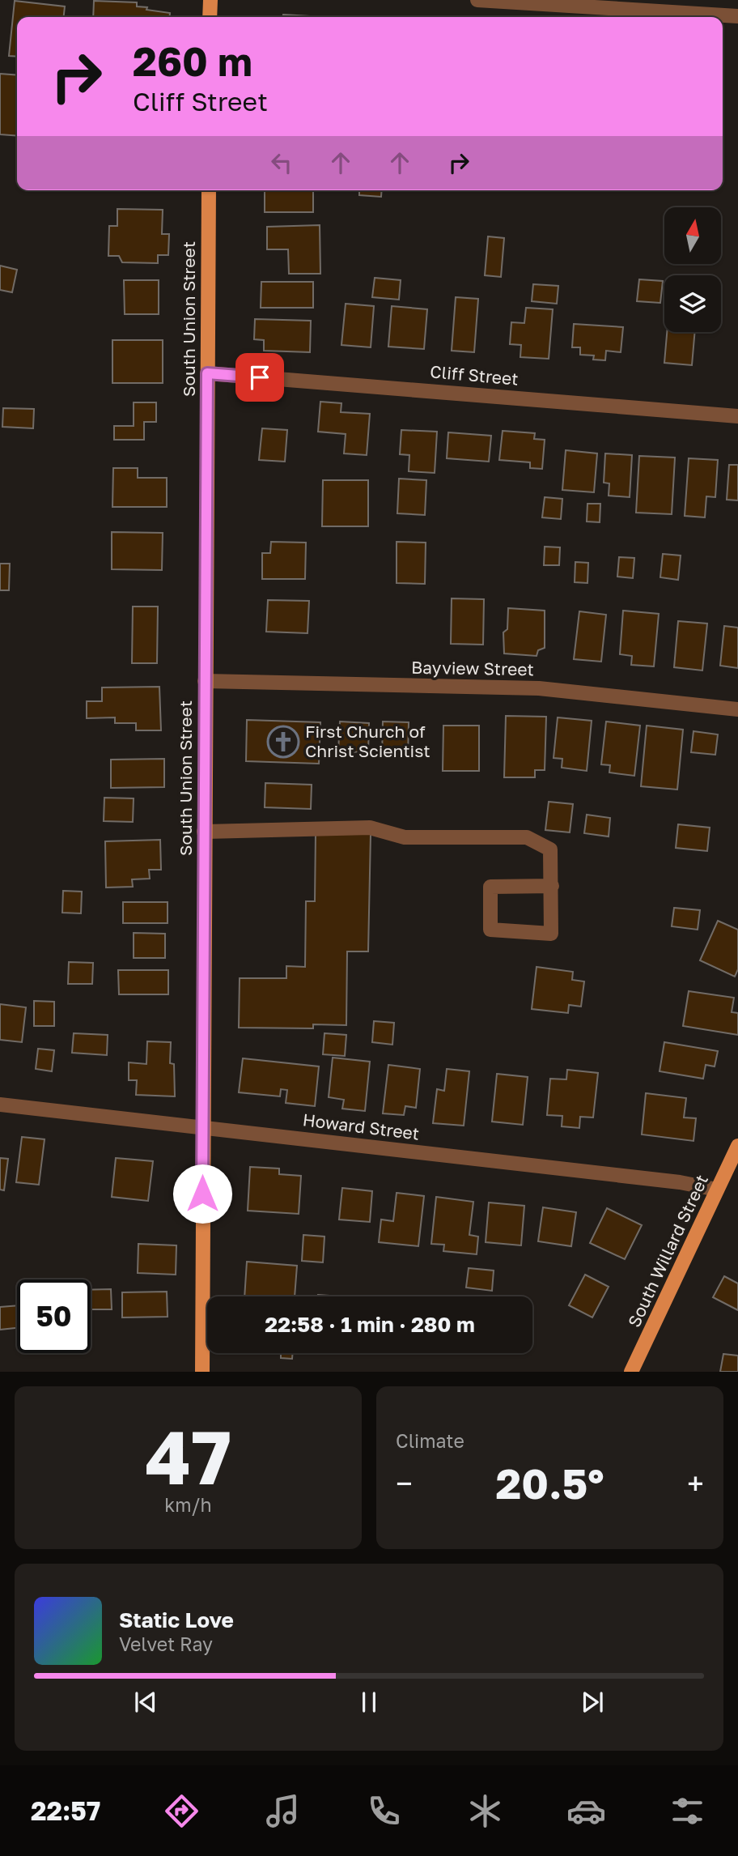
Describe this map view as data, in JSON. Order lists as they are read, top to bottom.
{
  "streets": {
    "main road": ["South Union Street", "South Willard Street"],
    "street": ["Cliff Street", "Bayview Street", "Howard Street"]
  },
  "crossings": [
    ["South Union Street", "Cliff Street"],
    ["South Union Street", "Bayview Street"],
    ["South Union Street", "Howard Street"],
    ["Howard Street", "South Willard Street"]
  ],
  "places": {
    "church": ["First Church of Christ Scientist"]
  },
  "north": "top",
  "page": {
    "turn": ["260 m", "Cliff Street"],
    "limit": "50",
    "trip": "22:58 · 1 min · 280 m",
    "tile": [
      ["47", "km/h"],
      "Climate"
    ],
    "heat": ["−", "20.5°", "+"],
    "song": ["Static Love", "Velvet Ray"],
    "tabs": "22:57"
  }
}
